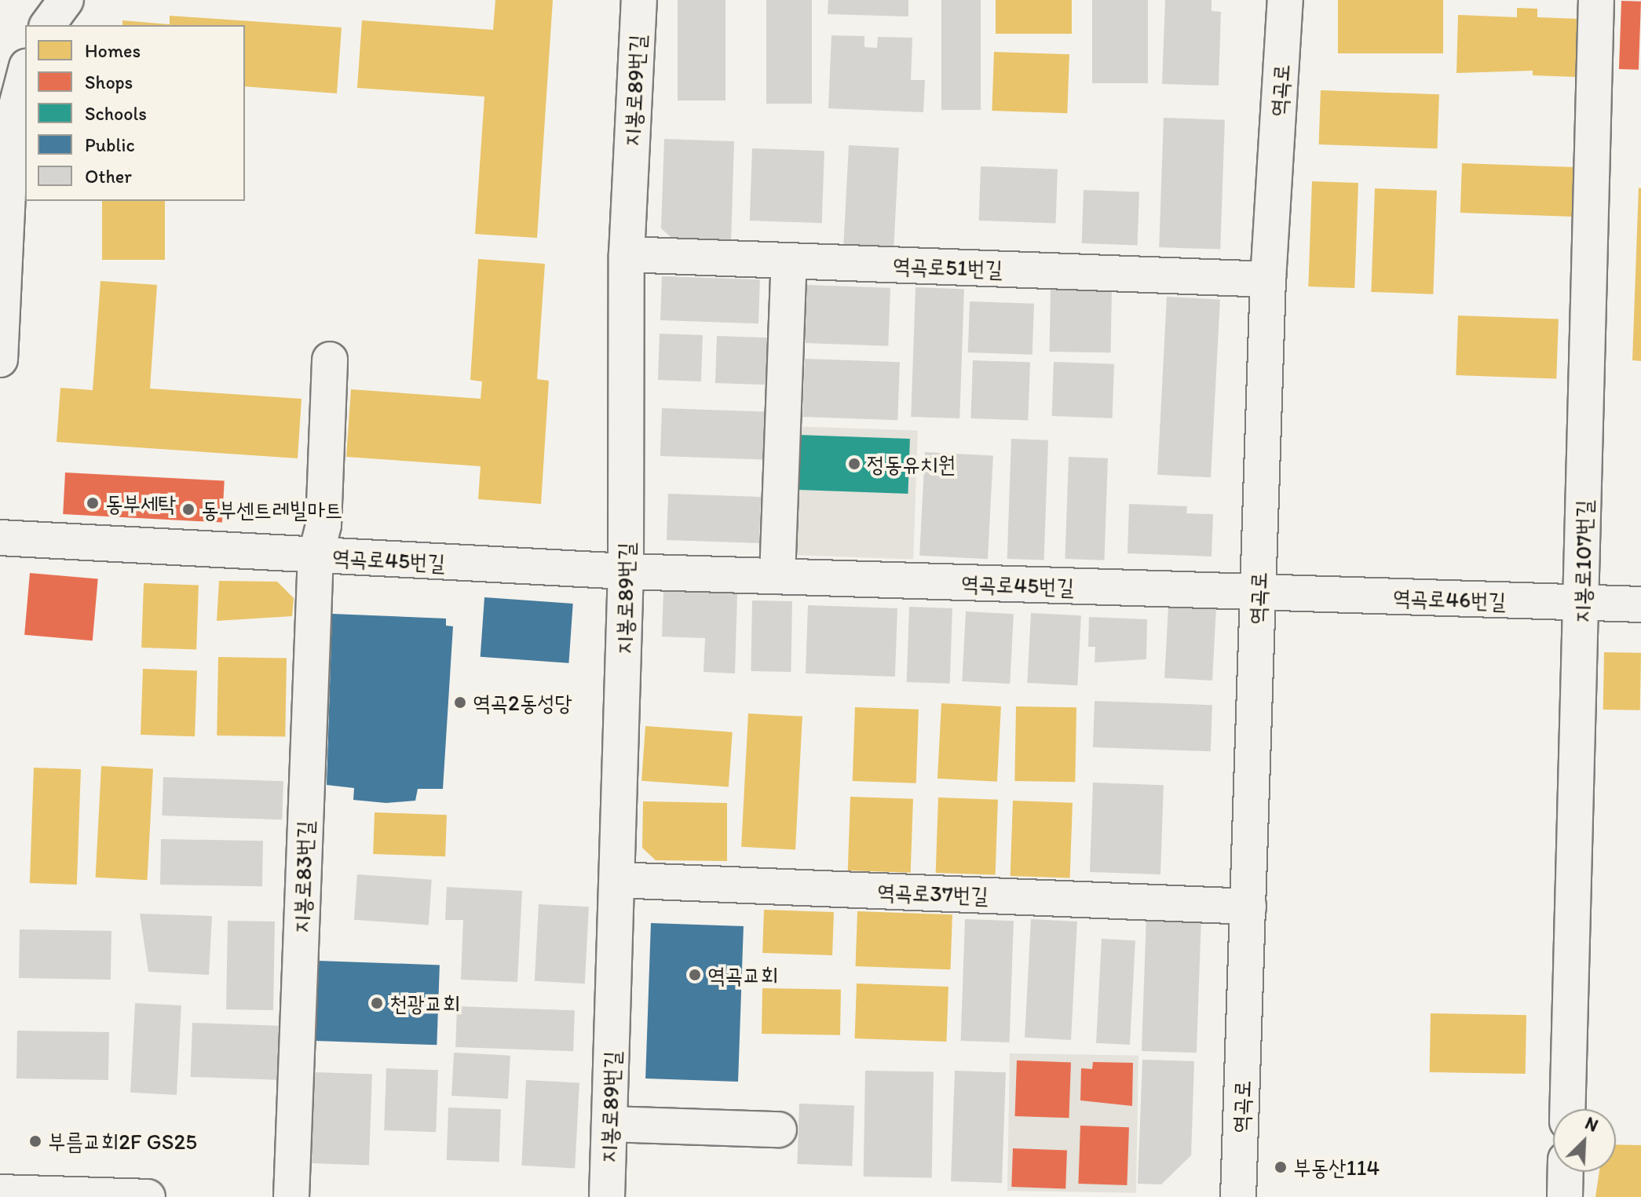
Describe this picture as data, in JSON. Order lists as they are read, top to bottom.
{
  "streets": {
    "street": [
      "지봉로89번길",
      "역곡로",
      "역곡로51번길",
      "역곡로45번길",
      "지봉로107번길",
      "역곡로46번길",
      "지봉로83번길",
      "역곡로37번길"
    ]
  },
  "crossings": [
    ["지봉로89번길", "역곡로51번길"],
    ["지봉로89번길", "역곡로45번길"],
    ["지봉로89번길", "역곡로37번길"],
    ["역곡로", "역곡로51번길"],
    ["역곡로", "역곡로45번길"],
    ["역곡로", "역곡로46번길"],
    ["역곡로", "역곡로37번길"],
    ["역곡로45번길", "역곡로46번길"],
    ["역곡로45번길", "지봉로83번길"],
    ["지봉로107번길", "역곡로46번길"]
  ],
  "places": [
    "정동유치원",
    "동부세탁",
    "동부센트레빌마트",
    "역곡2동성당",
    "역곡교회",
    "천광교회",
    "부름교회2F GS25",
    "부동산114"
  ],
  "legend": [
    "Homes",
    "Shops",
    "Schools",
    "Public",
    "Other"
  ],
  "north": "top right"
}
